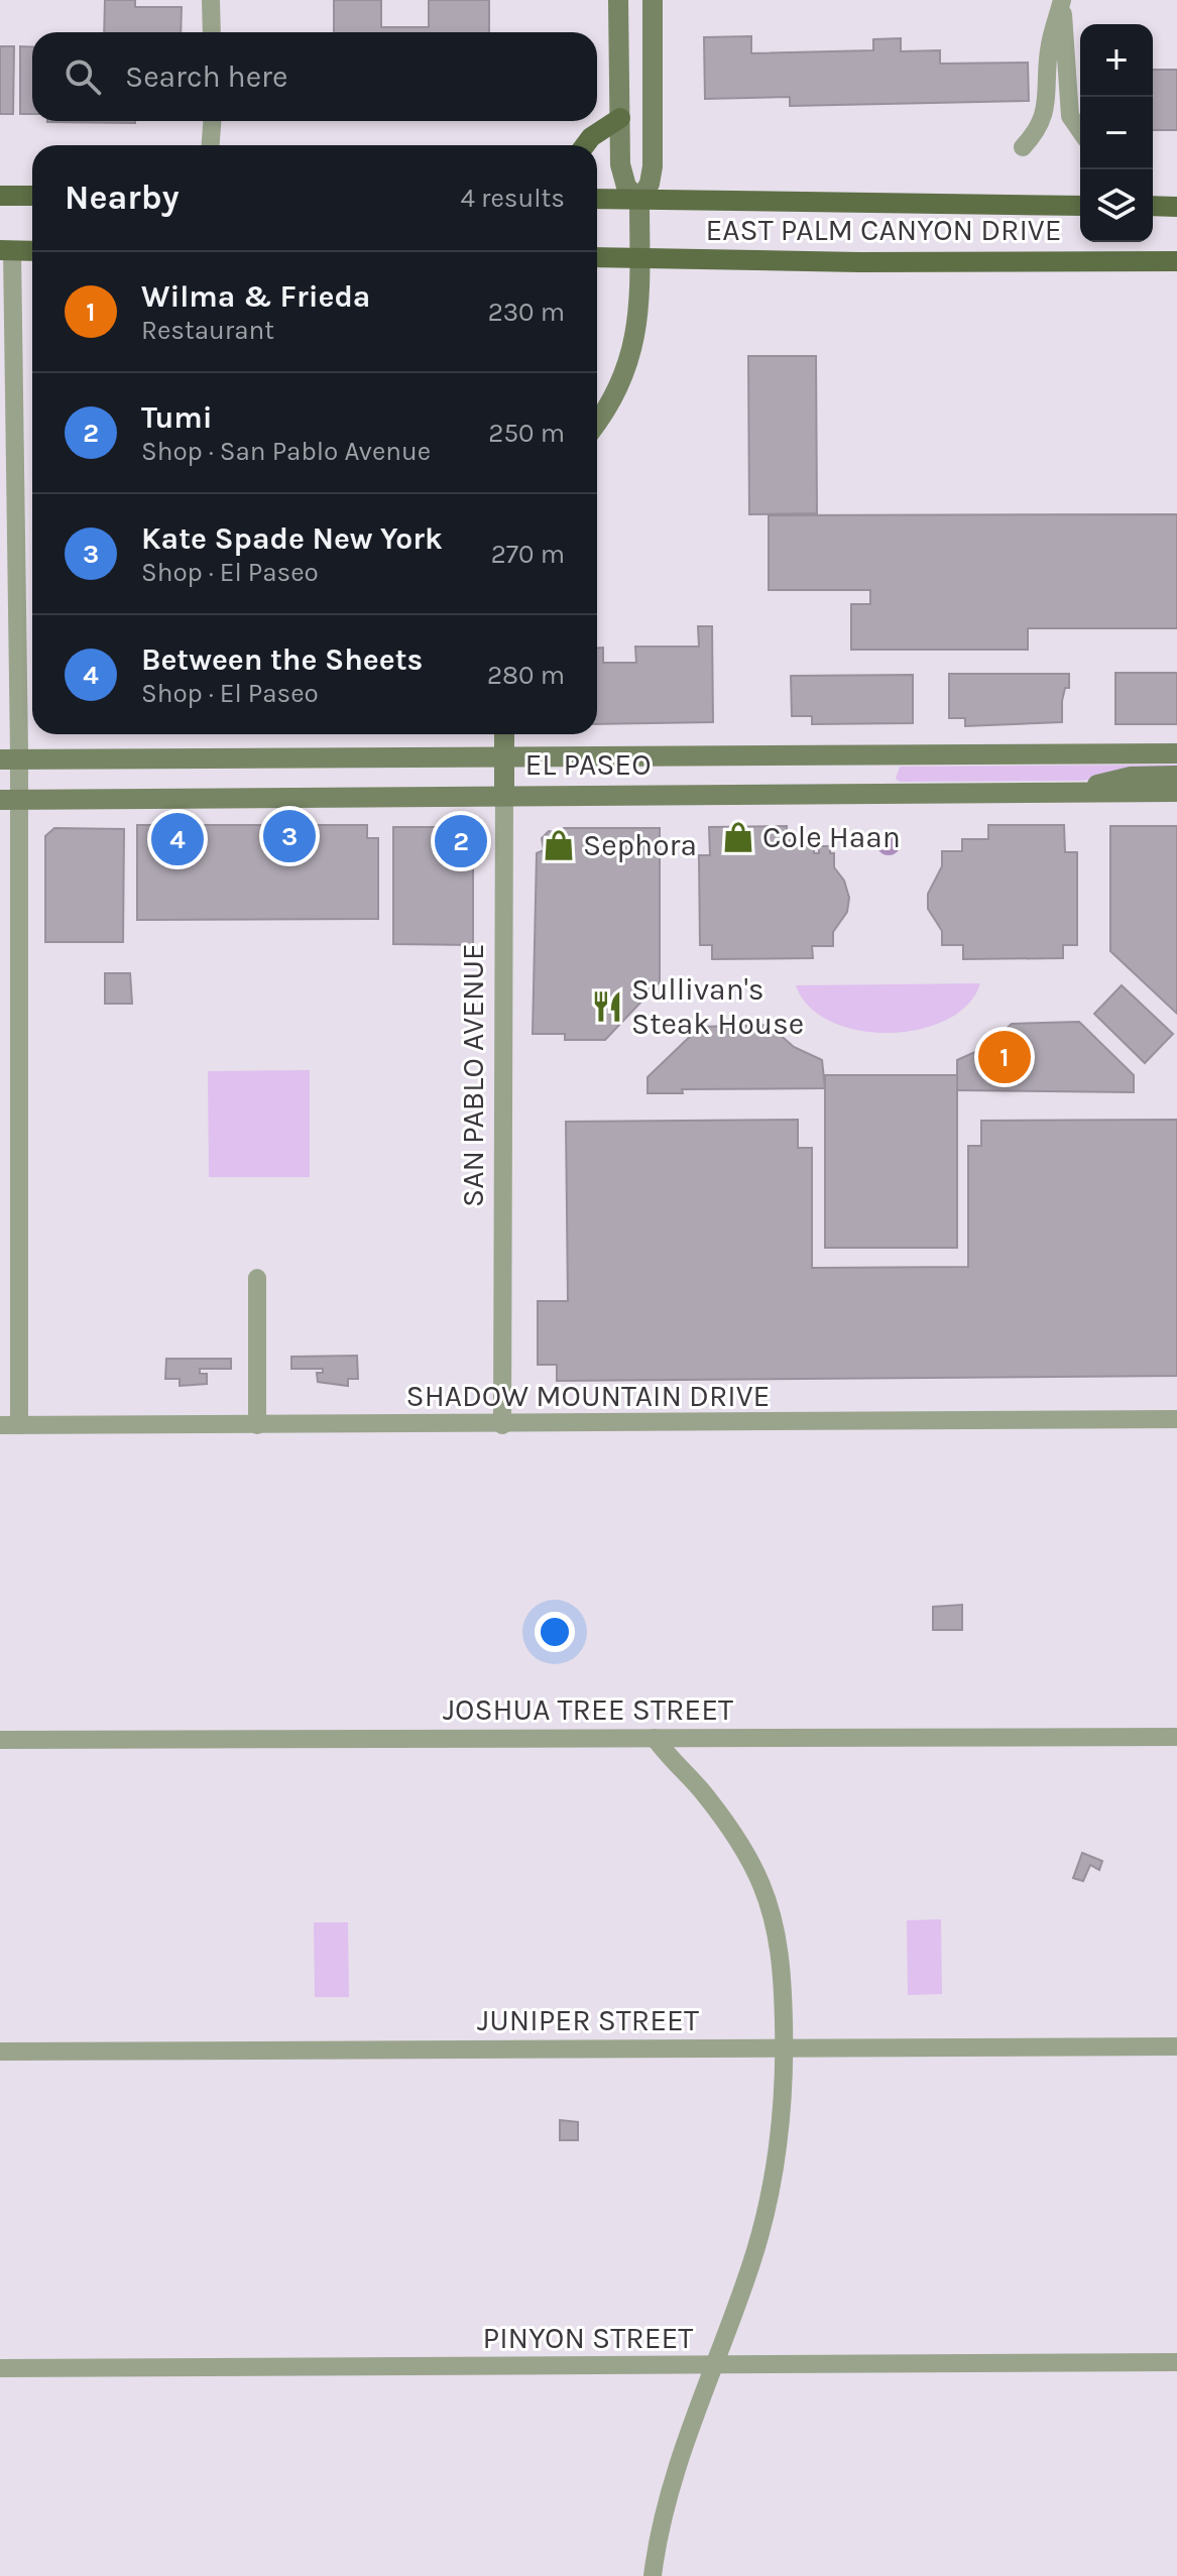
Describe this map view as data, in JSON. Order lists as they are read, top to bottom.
{
  "streets": {
    "main road": ["EAST PALM CANYON DRIVE"],
    "street": [
      "EL PASEO",
      "SAN PABLO AVENUE",
      "SHADOW MOUNTAIN DRIVE",
      "JOSHUA TREE STREET",
      "JUNIPER STREET",
      "PINYON STREET"
    ]
  },
  "crossings": [
    ["EL PASEO", "SAN PABLO AVENUE"],
    ["SAN PABLO AVENUE", "SHADOW MOUNTAIN DRIVE"]
  ],
  "places": {
    "shop": ["Cole Haan", "Sephora"],
    "restaurant": ["Sullivan's Steak House"]
  },
  "page": {
    "map_buttons": ["+", "−"],
    "search": "Search here",
    "heading": ["Nearby", "4 results"],
    "list": [
      {
        "mark": "1",
        "name": "Wilma & Frieda",
        "note": "Restaurant",
        "value": "230 m"
      },
      {
        "mark": "2",
        "name": "Tumi",
        "note": "Shop · San Pablo Avenue",
        "value": "250 m"
      },
      {
        "mark": "3",
        "name": "Kate Spade New York",
        "note": "Shop · El Paseo",
        "value": "270 m"
      },
      {
        "mark": "4",
        "name": "Between the Sheets",
        "note": "Shop · El Paseo",
        "value": "280 m"
      }
    ],
    "pins": [
      "3",
      "4",
      "2",
      "1"
    ]
  }
}
